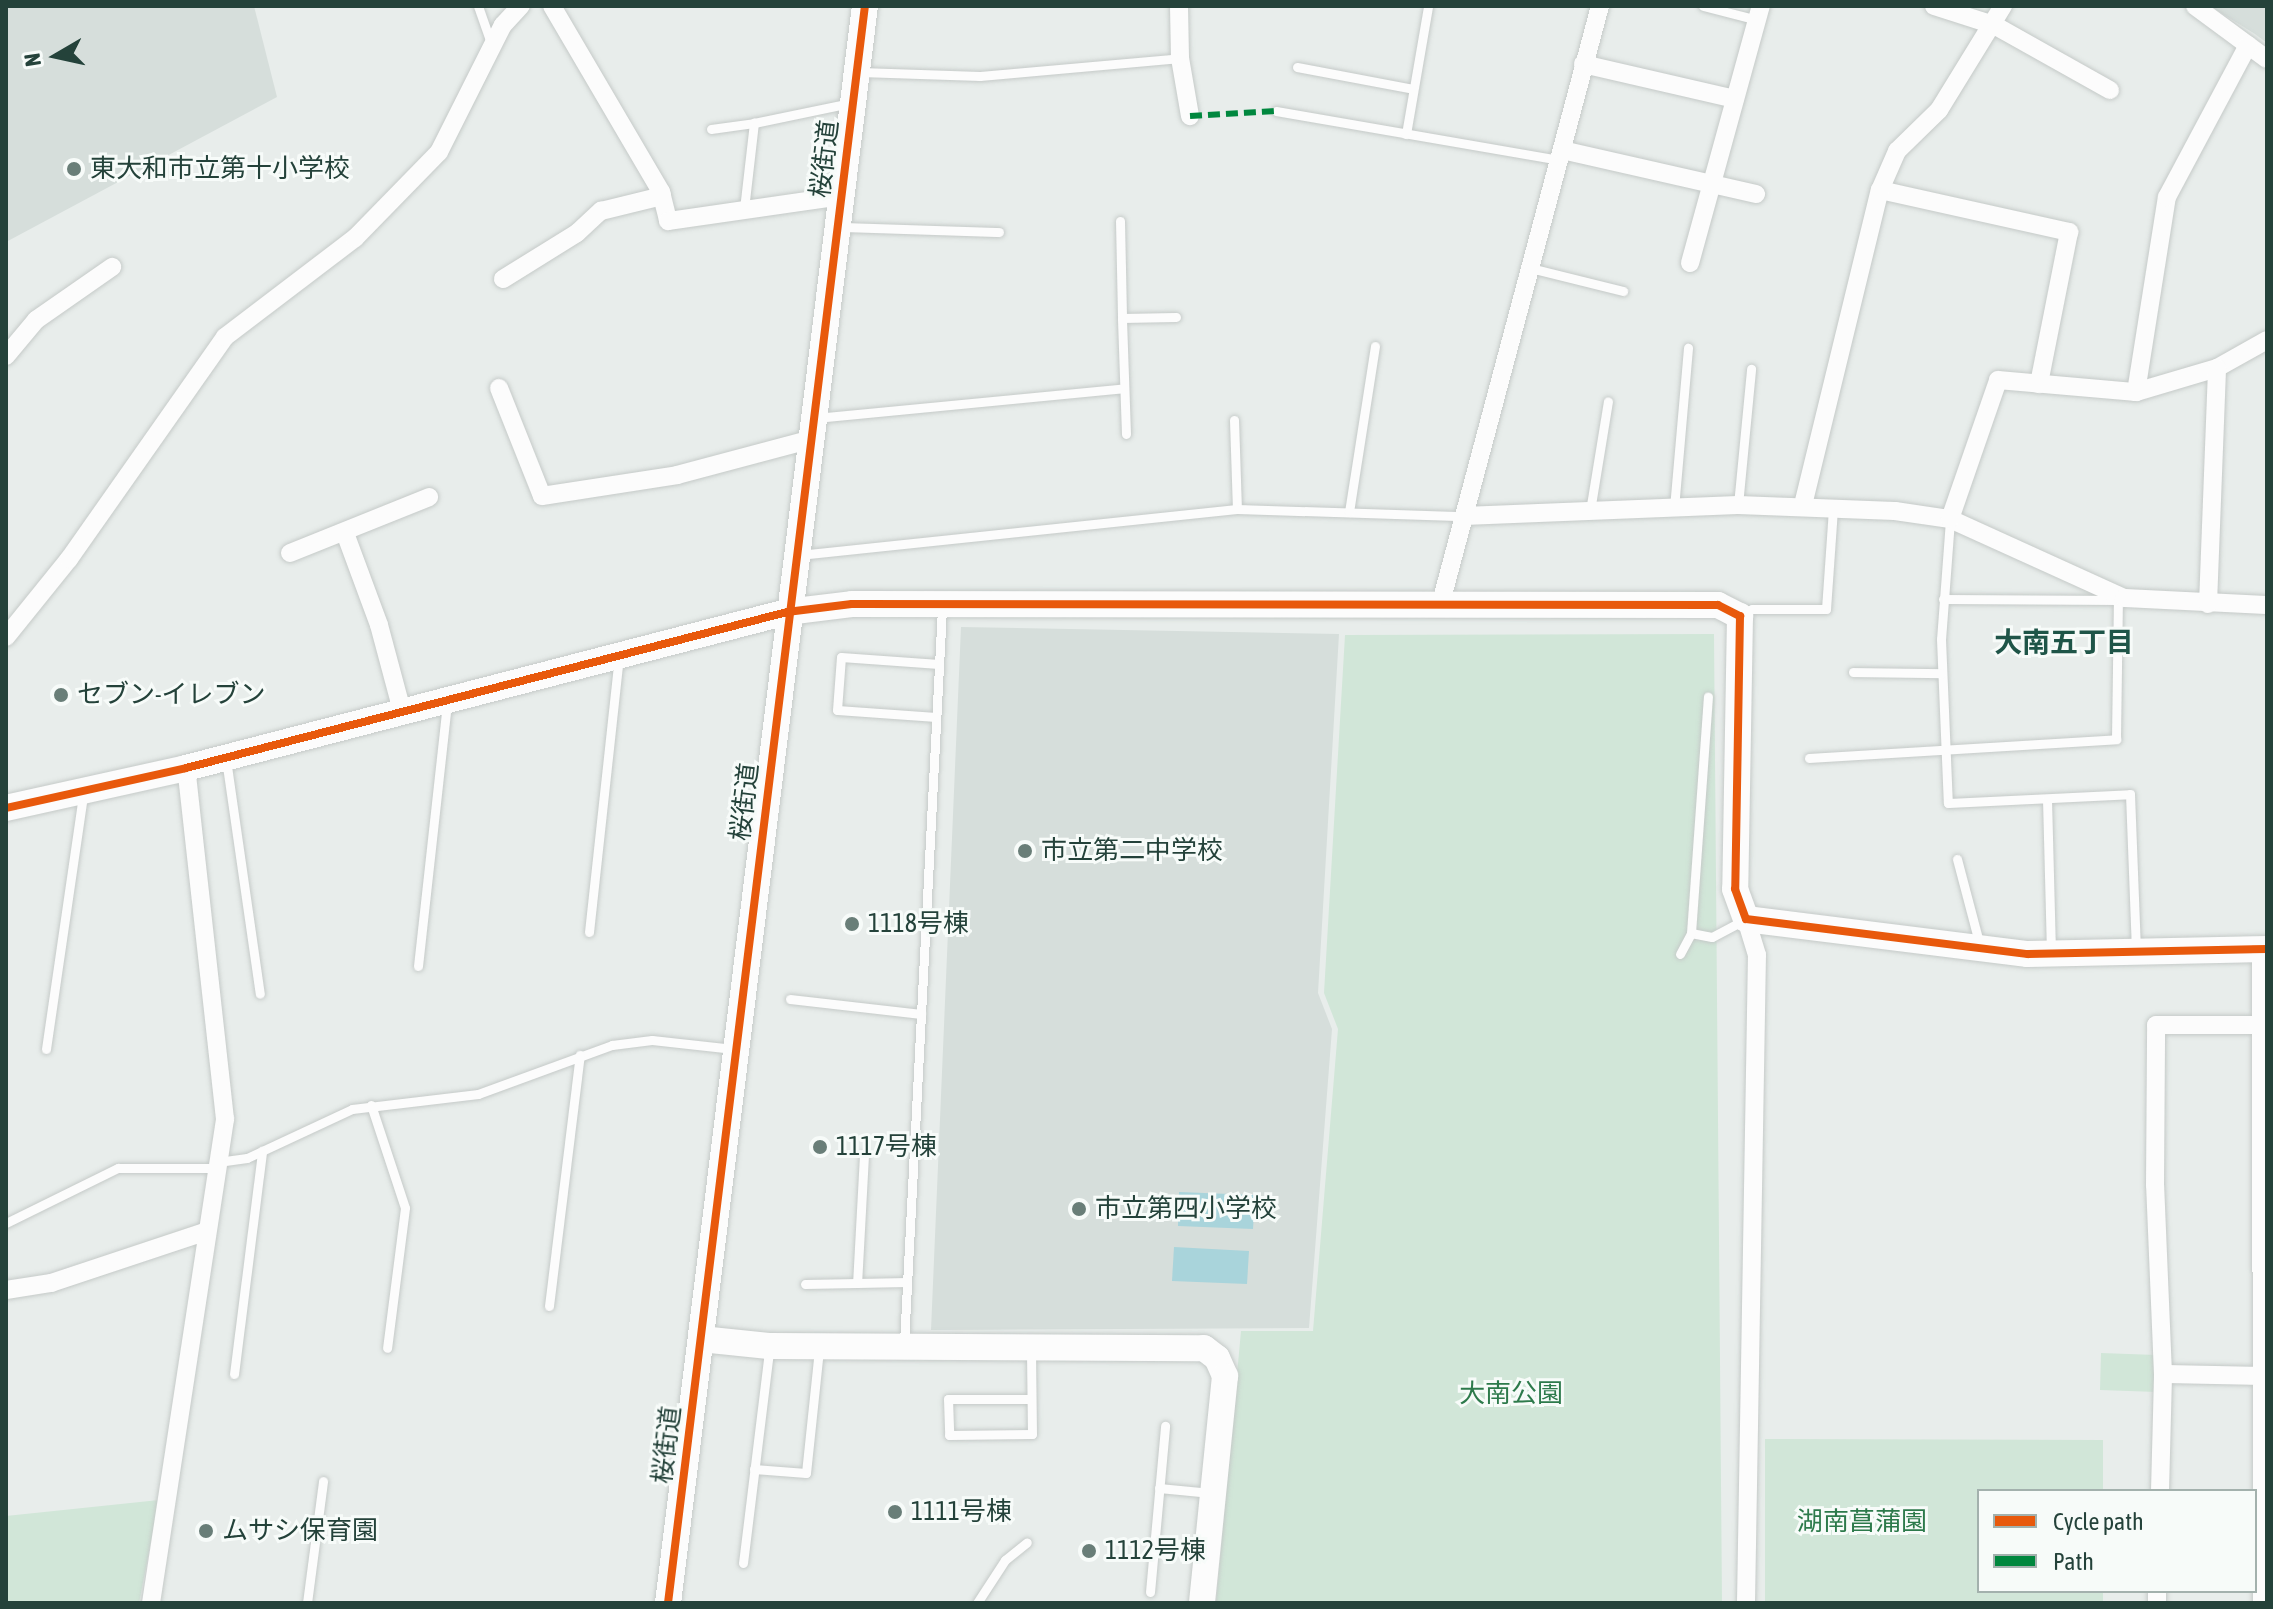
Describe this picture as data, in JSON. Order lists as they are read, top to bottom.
{
  "streets": {
    "street": ["桜街道"]
  },
  "districts": ["大南五丁目"],
  "parks": ["大南公園", "湖南菖蒲園"],
  "places": [
    "東大和市立第十小学校",
    "セブン-イレブン",
    "市立第二中学校",
    "1118号棟",
    "1117号棟",
    "市立第四小学校",
    "1111号棟",
    "ムサシ保育園",
    "1112号棟"
  ],
  "legend": ["Cycle path", "Path"],
  "north": "left"
}
